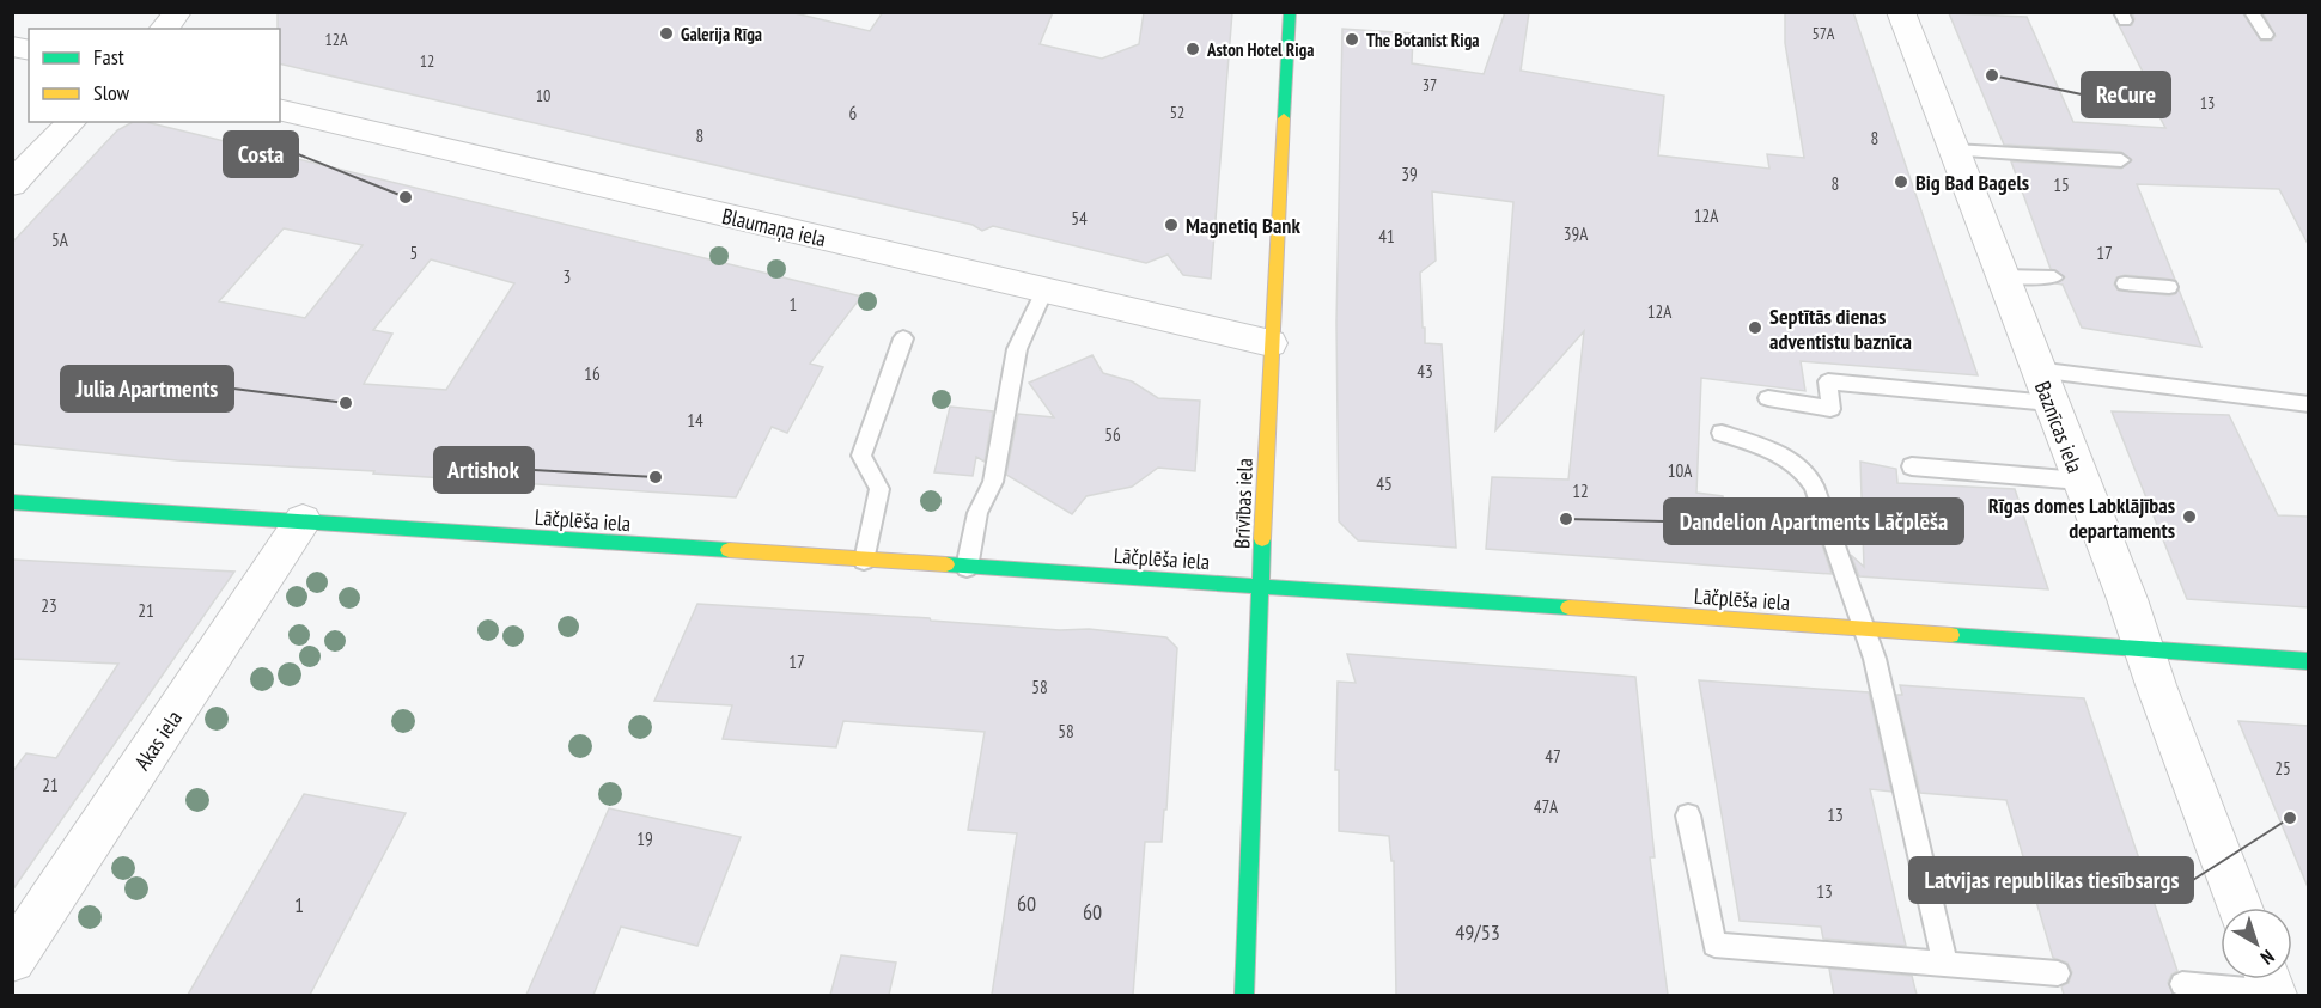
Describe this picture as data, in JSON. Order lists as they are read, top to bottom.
{
  "streets": {
    "main road": ["Brīvības iela", "Lāčplēša iela"],
    "street": ["Blaumaņa iela", "Baznīcas iela", "Akas iela"]
  },
  "crossings": [
    ["Blaumaņa iela", "Brīvības iela"],
    ["Baznīcas iela", "Lāčplēša iela"],
    ["Brīvības iela", "Lāčplēša iela"],
    ["Lāčplēša iela", "Akas iela"]
  ],
  "places": [
    "Galerija Rīga",
    "The Botanist Riga",
    "Aston Hotel Riga",
    "ReCure",
    "Big Bad Bagels",
    "Costa",
    "Magnetiq Bank",
    "Septītās dienas adventistu baznīca",
    "Julia Apartments",
    "Artishok",
    "Rīgas domes Labklājības departaments",
    "Dandelion Apartments Lāčplēša",
    "Latvijas republikas tiesībsargs"
  ],
  "house_numbers": [
    "57A",
    "12A",
    "12",
    "37",
    "10",
    "13",
    "6",
    "52",
    "8",
    "8",
    "39",
    "8",
    "15",
    "12A",
    "54",
    "39A",
    "41",
    "5A",
    "5",
    "17",
    "3",
    "1",
    "12A",
    "43",
    "16",
    "14",
    "56",
    "10A",
    "45",
    "12",
    "23",
    "21",
    "17",
    "58",
    "58",
    "47",
    "25",
    "21",
    "47A",
    "13",
    "19",
    "13",
    "60",
    "1",
    "60",
    "49/53"
  ],
  "legend": ["Fast", "Slow"],
  "north": "bottom right"
}
